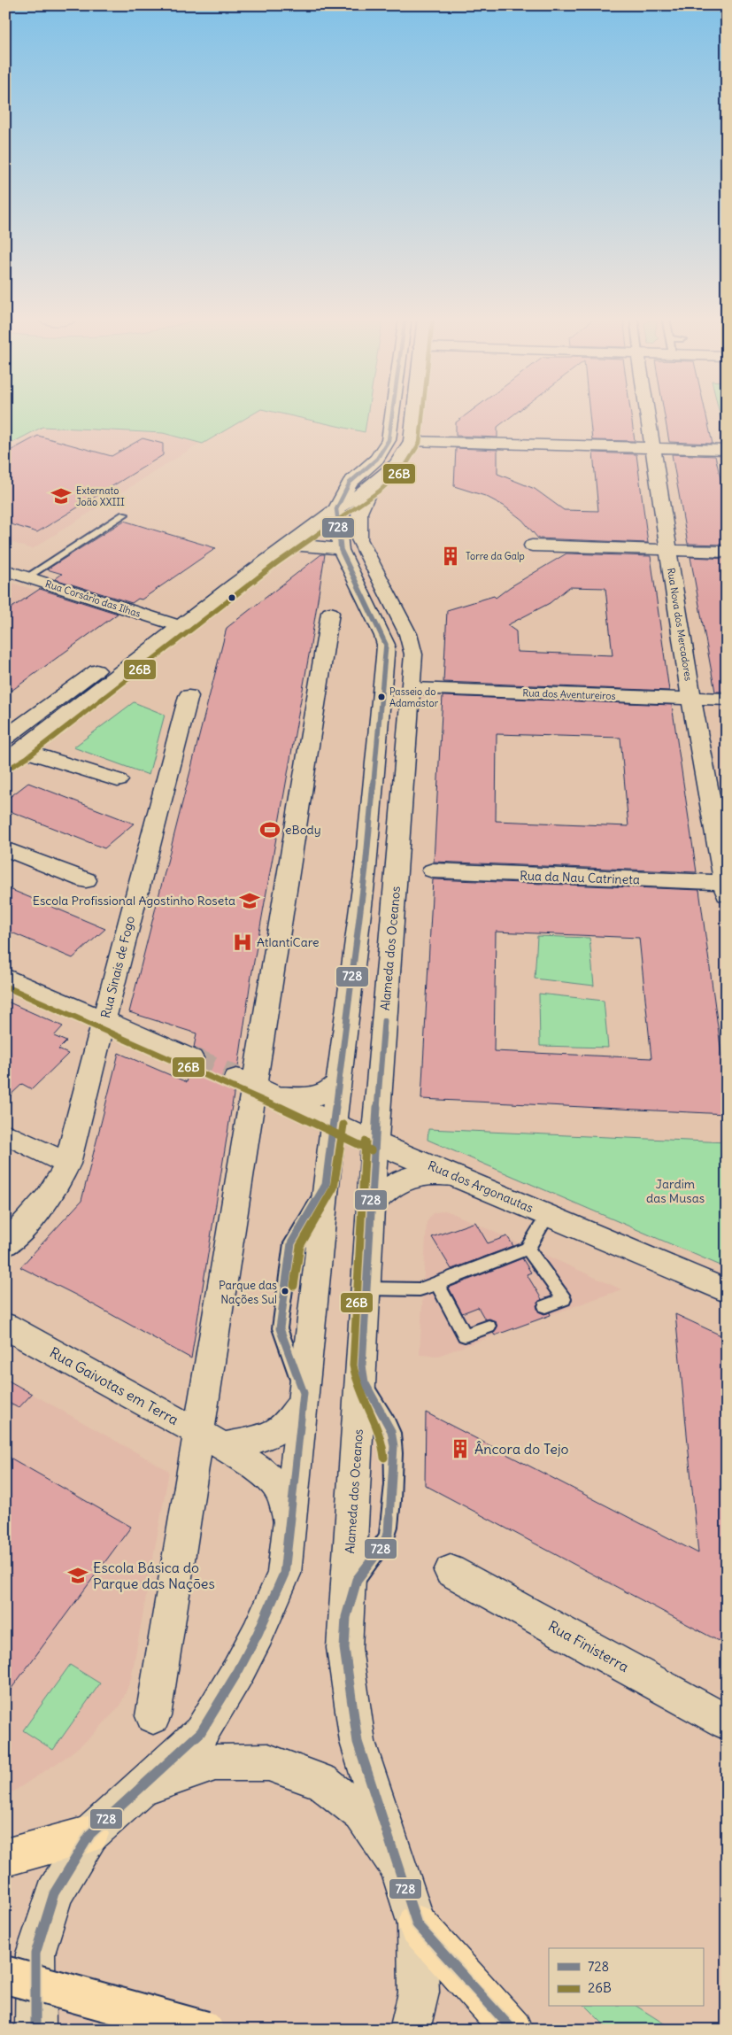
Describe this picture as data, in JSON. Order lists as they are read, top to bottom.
{
  "streets": {
    "street": [
      "Rua Corsário das Ilhas",
      "Rua Nova dos Mercadores",
      "Rua dos Aventureiros",
      "Rua da Nau Catrineta",
      "Alameda dos Oceanos",
      "Rua Sinais de Fogo",
      "Rua dos Argonautas",
      "Rua Gaivotas em Terra",
      "Rua Finisterra"
    ]
  },
  "crossings": [
    ["Rua Corsário das Ilhas", "Alameda dos Oceanos"],
    ["Rua Nova dos Mercadores", "Rua dos Aventureiros"],
    ["Rua Nova dos Mercadores", "Rua da Nau Catrineta"],
    ["Rua dos Aventureiros", "Alameda dos Oceanos"],
    ["Alameda dos Oceanos", "Rua dos Argonautas"]
  ],
  "parks": ["Jardim das Musas"],
  "places": {
    "school or university": ["Externato João XXIII", "Escola Profissional Agostinho Roseta", "Escola Básica do Parque das Nações"],
    "building": ["Torre da Galp", "Âncora do Tejo"],
    "other": ["Passeio do Adamastor", "Parque das Nações Sul"],
    "sports": ["eBody"],
    "hospital": ["AtlantiCare"]
  },
  "lines": ["transit line 728", "transit line 26B"],
  "legend": ["728", "26B"]
}
